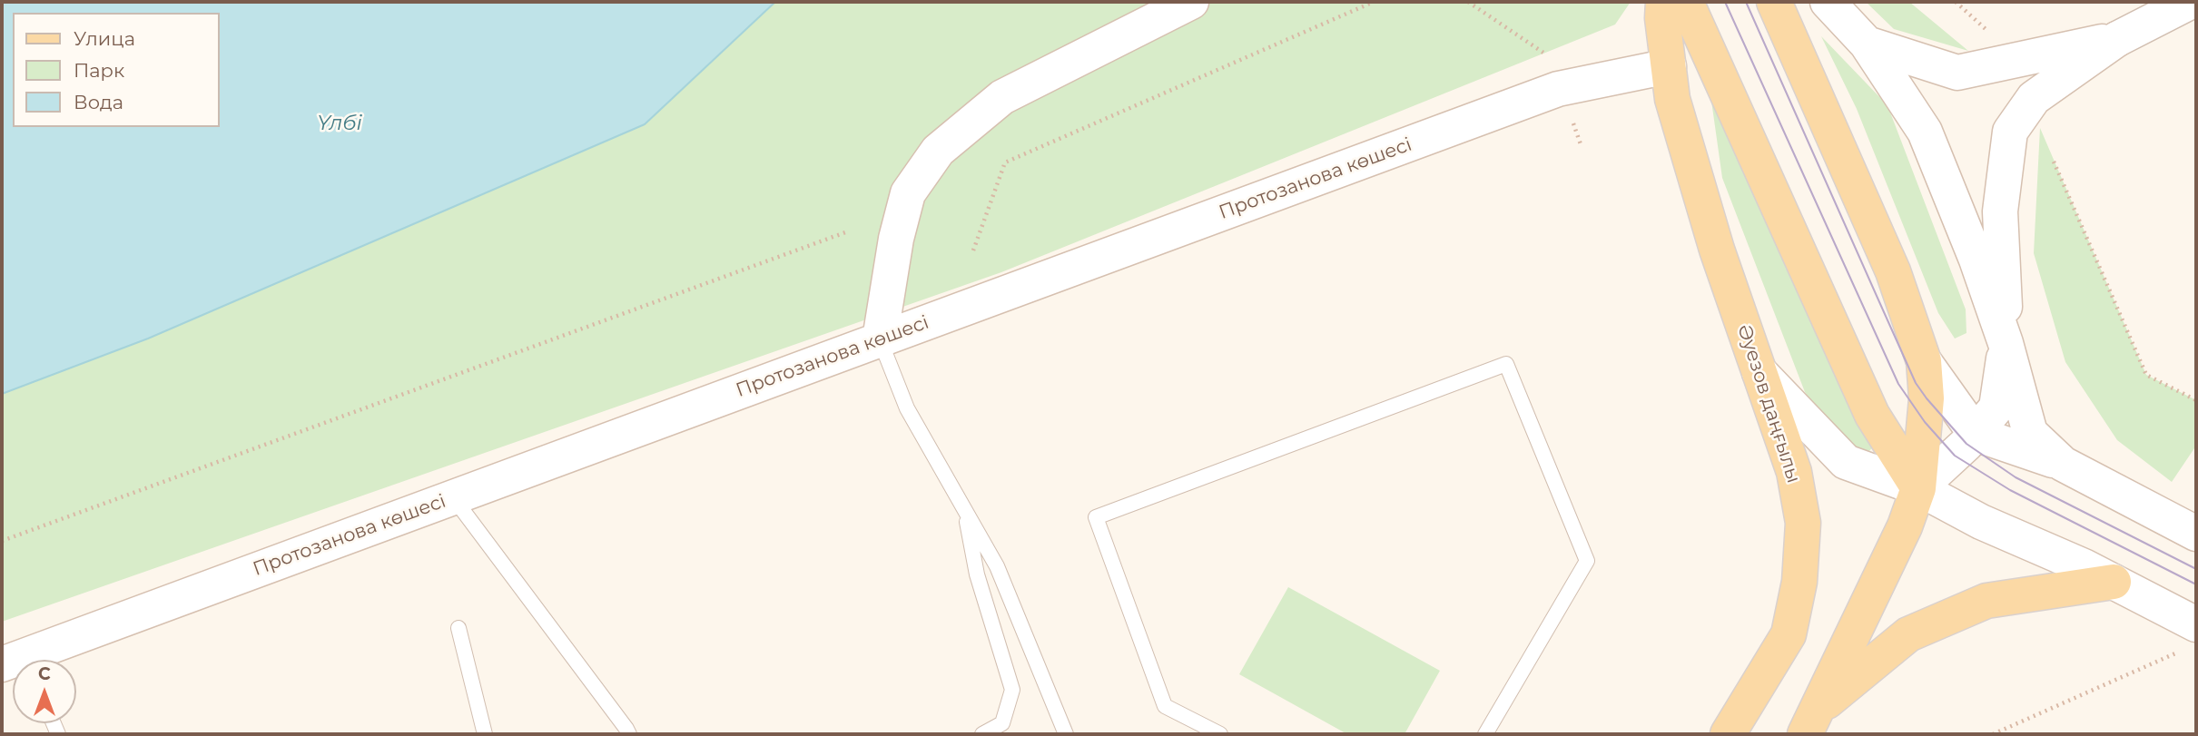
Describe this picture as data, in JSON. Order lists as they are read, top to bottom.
{
  "streets": {
    "main road": ["Протозанова көшесі", "Әуезов даңғылы"]
  },
  "crossings": [
    ["Протозанова көшесі", "Әуезов даңғылы"]
  ],
  "water": ["Үлбі"],
  "legend": ["Улица", "Парк", "Вода"],
  "north": "top"
}
